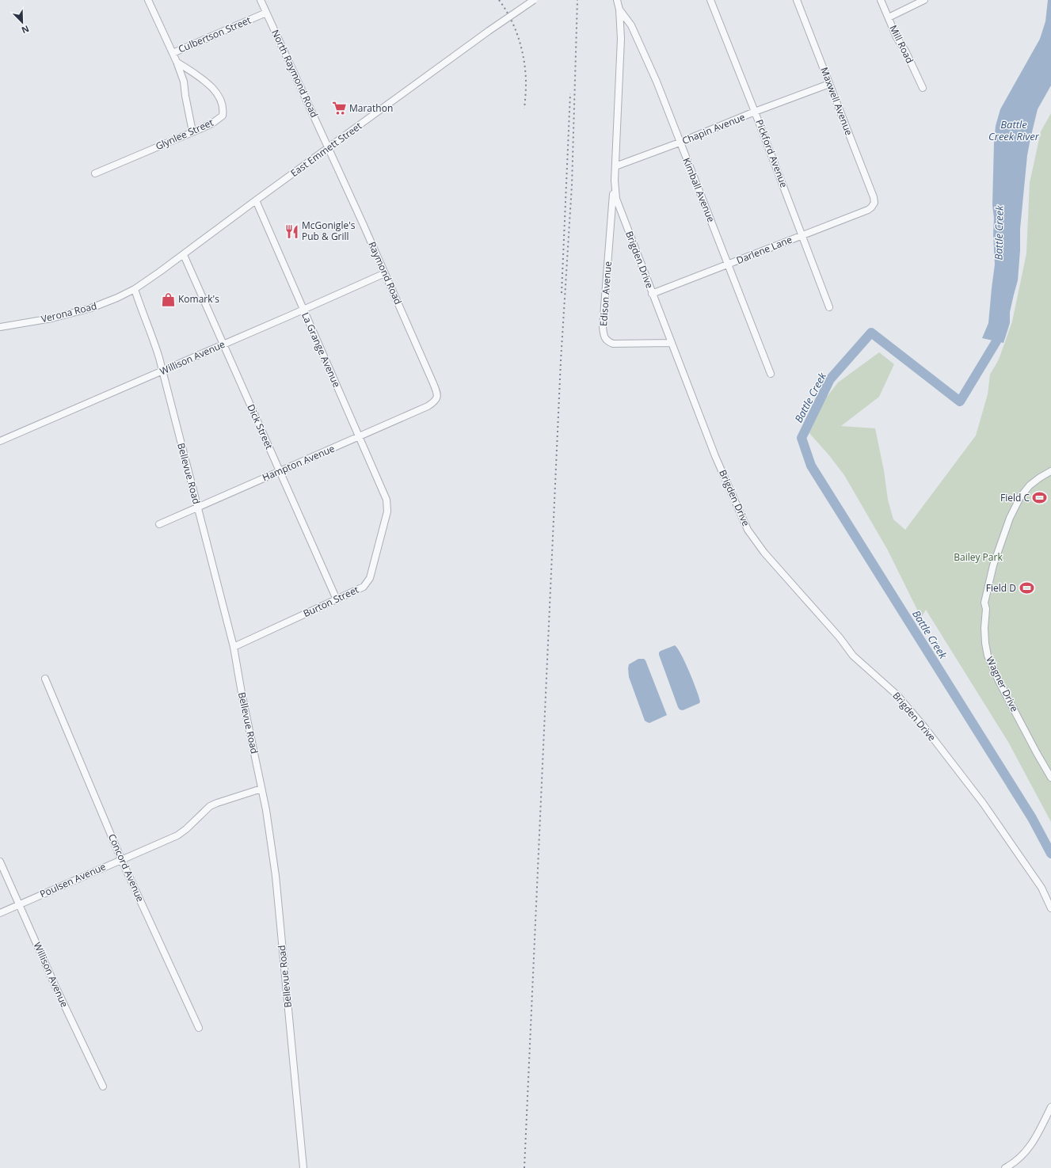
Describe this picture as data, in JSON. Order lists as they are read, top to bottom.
{
  "streets": {
    "street": [
      "Culbertson Street",
      "Mill Road",
      "North Raymond Road",
      "Maxwell Avenue",
      "Chapin Avenue",
      "Glynlee Street",
      "East Emmett Street",
      "Pickford Avenue",
      "Kimball Avenue",
      "Darlene Lane",
      "Brigden Drive",
      "Raymond Road",
      "Edison Avenue",
      "Verona Road",
      "La Grange Avenue",
      "Willison Avenue",
      "Dick Street",
      "Hampton Avenue",
      "Bellevue Road",
      "Burton Street",
      "Wagner Drive",
      "Concord Avenue",
      "Poulsen Avenue"
    ]
  },
  "crossings": [
    ["Culbertson Street", "North Raymond Road"],
    ["Culbertson Street", "Glynlee Street"],
    ["North Raymond Road", "East Emmett Street"],
    ["North Raymond Road", "Raymond Road"],
    ["Maxwell Avenue", "Chapin Avenue"],
    ["Maxwell Avenue", "Darlene Lane"],
    ["Chapin Avenue", "Pickford Avenue"],
    ["Chapin Avenue", "Kimball Avenue"],
    ["Chapin Avenue", "Brigden Drive"],
    ["East Emmett Street", "Raymond Road"],
    ["East Emmett Street", "Verona Road"],
    ["East Emmett Street", "La Grange Avenue"],
    ["East Emmett Street", "Dick Street"],
    ["East Emmett Street", "Bellevue Road"],
    ["Pickford Avenue", "Darlene Lane"],
    ["Kimball Avenue", "Darlene Lane"],
    ["Kimball Avenue", "Brigden Drive"],
    ["Darlene Lane", "Brigden Drive"],
    ["Brigden Drive", "Edison Avenue"],
    ["Raymond Road", "Willison Avenue"],
    ["Raymond Road", "Hampton Avenue"],
    ["Verona Road", "Bellevue Road"],
    ["La Grange Avenue", "Willison Avenue"],
    ["La Grange Avenue", "Hampton Avenue"],
    ["La Grange Avenue", "Burton Street"],
    ["Willison Avenue", "Dick Street"],
    ["Willison Avenue", "Bellevue Road"],
    ["Willison Avenue", "Poulsen Avenue"],
    ["Dick Street", "Hampton Avenue"],
    ["Dick Street", "Burton Street"],
    ["Hampton Avenue", "Bellevue Road"],
    ["Bellevue Road", "Burton Street"],
    ["Bellevue Road", "Poulsen Avenue"],
    ["Concord Avenue", "Poulsen Avenue"]
  ],
  "water": ["Battle Creek River", "Battle Creek"],
  "parks": ["Bailey Park"],
  "places": {
    "supermarket": ["Marathon"],
    "restaurant": ["McGonigle's Pub & Grill"],
    "shop": ["Komark's"],
    "sports": ["Field C", "Field D"]
  },
  "north": "bottom right"
}
